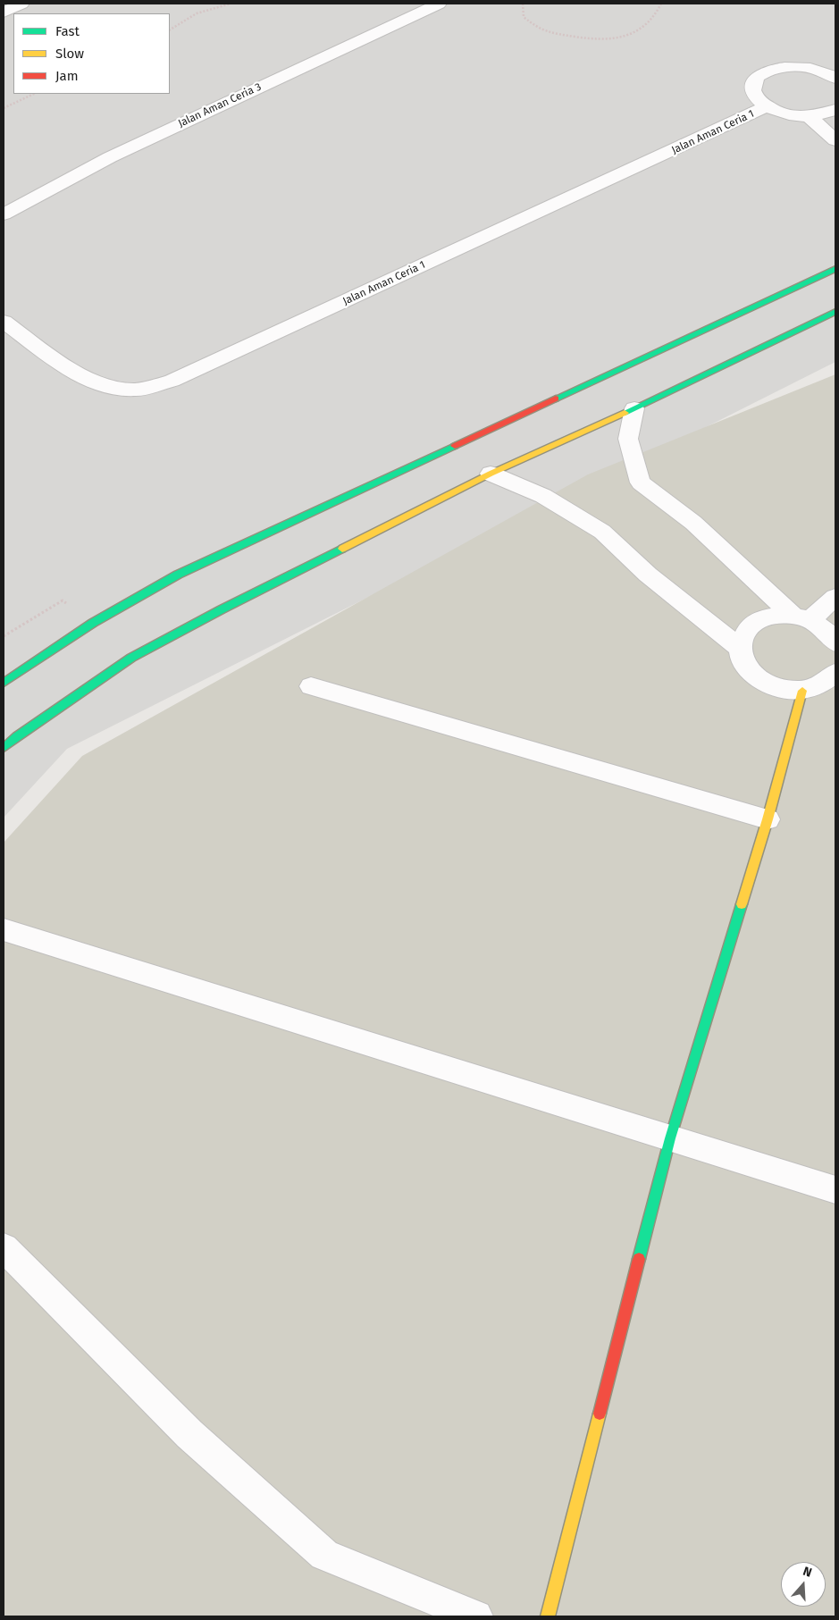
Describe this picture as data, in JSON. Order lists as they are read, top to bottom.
{
  "streets": {
    "street": ["Jalan Aman Ceria 3", "Jalan Aman Ceria 1"]
  },
  "legend": ["Fast", "Slow", "Jam"],
  "north": "top"
}
